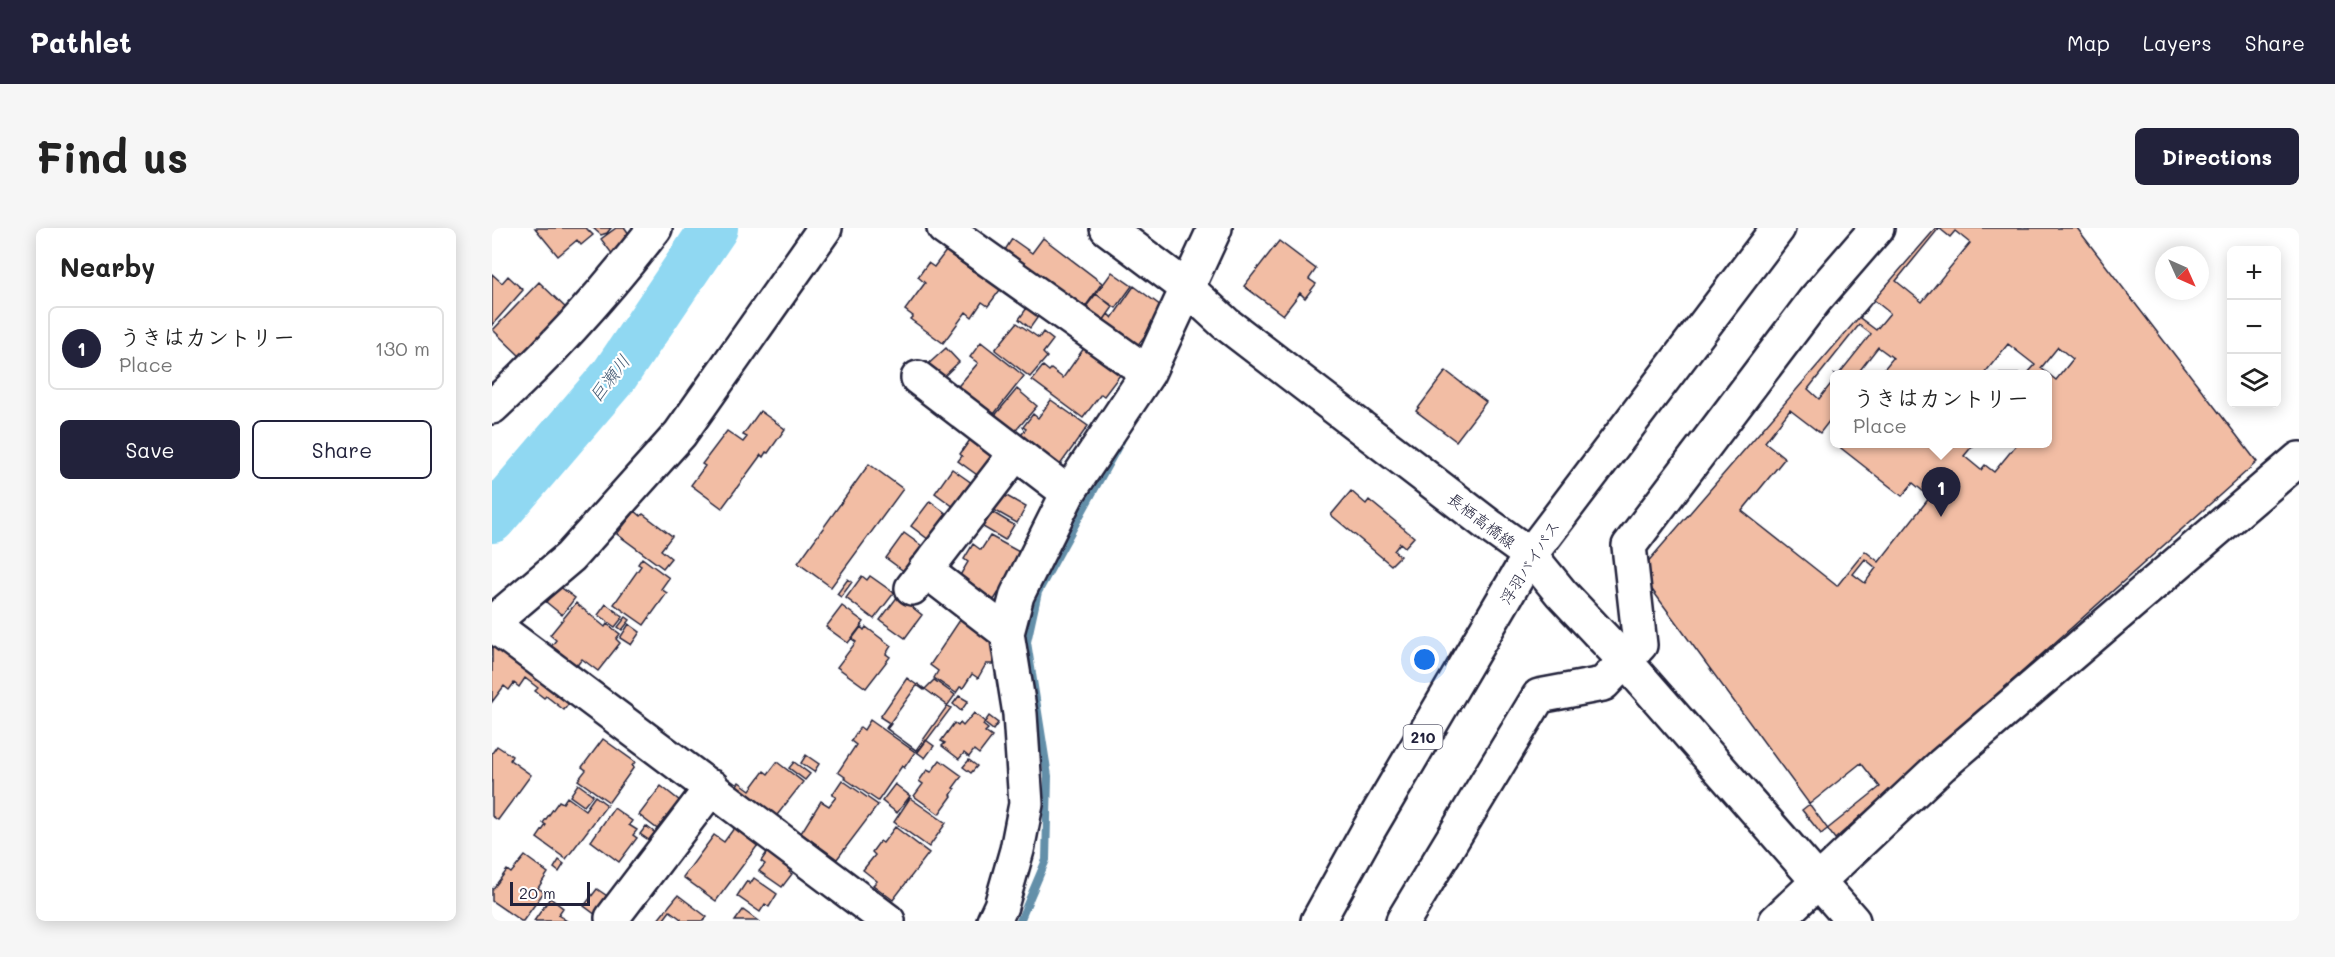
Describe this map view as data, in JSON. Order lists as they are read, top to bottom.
{
  "streets": {
    "main road": ["長栖高橋線", "浮羽バイパス", "210"]
  },
  "crossings": [
    ["長栖高橋線", "浮羽バイパス"]
  ],
  "water": ["巨瀬川"],
  "scale_bar": "20 m",
  "north": "bottom right",
  "page": {
    "header": "Pathlet",
    "nav": ["Map", "Layers", "Share"],
    "buttons": [
      "Directions",
      ["Save", "Share"]
    ],
    "title": "Find us",
    "heading": "Nearby",
    "map_buttons": ["+", "−"],
    "list": [
      {
        "mark": "1",
        "name": "うきはカントリー",
        "note": "Place",
        "value": "130 m"
      }
    ],
    "popup": ["うきはカントリー", "Place"],
    "pins": "1",
    "scale": "20 m"
  }
}
